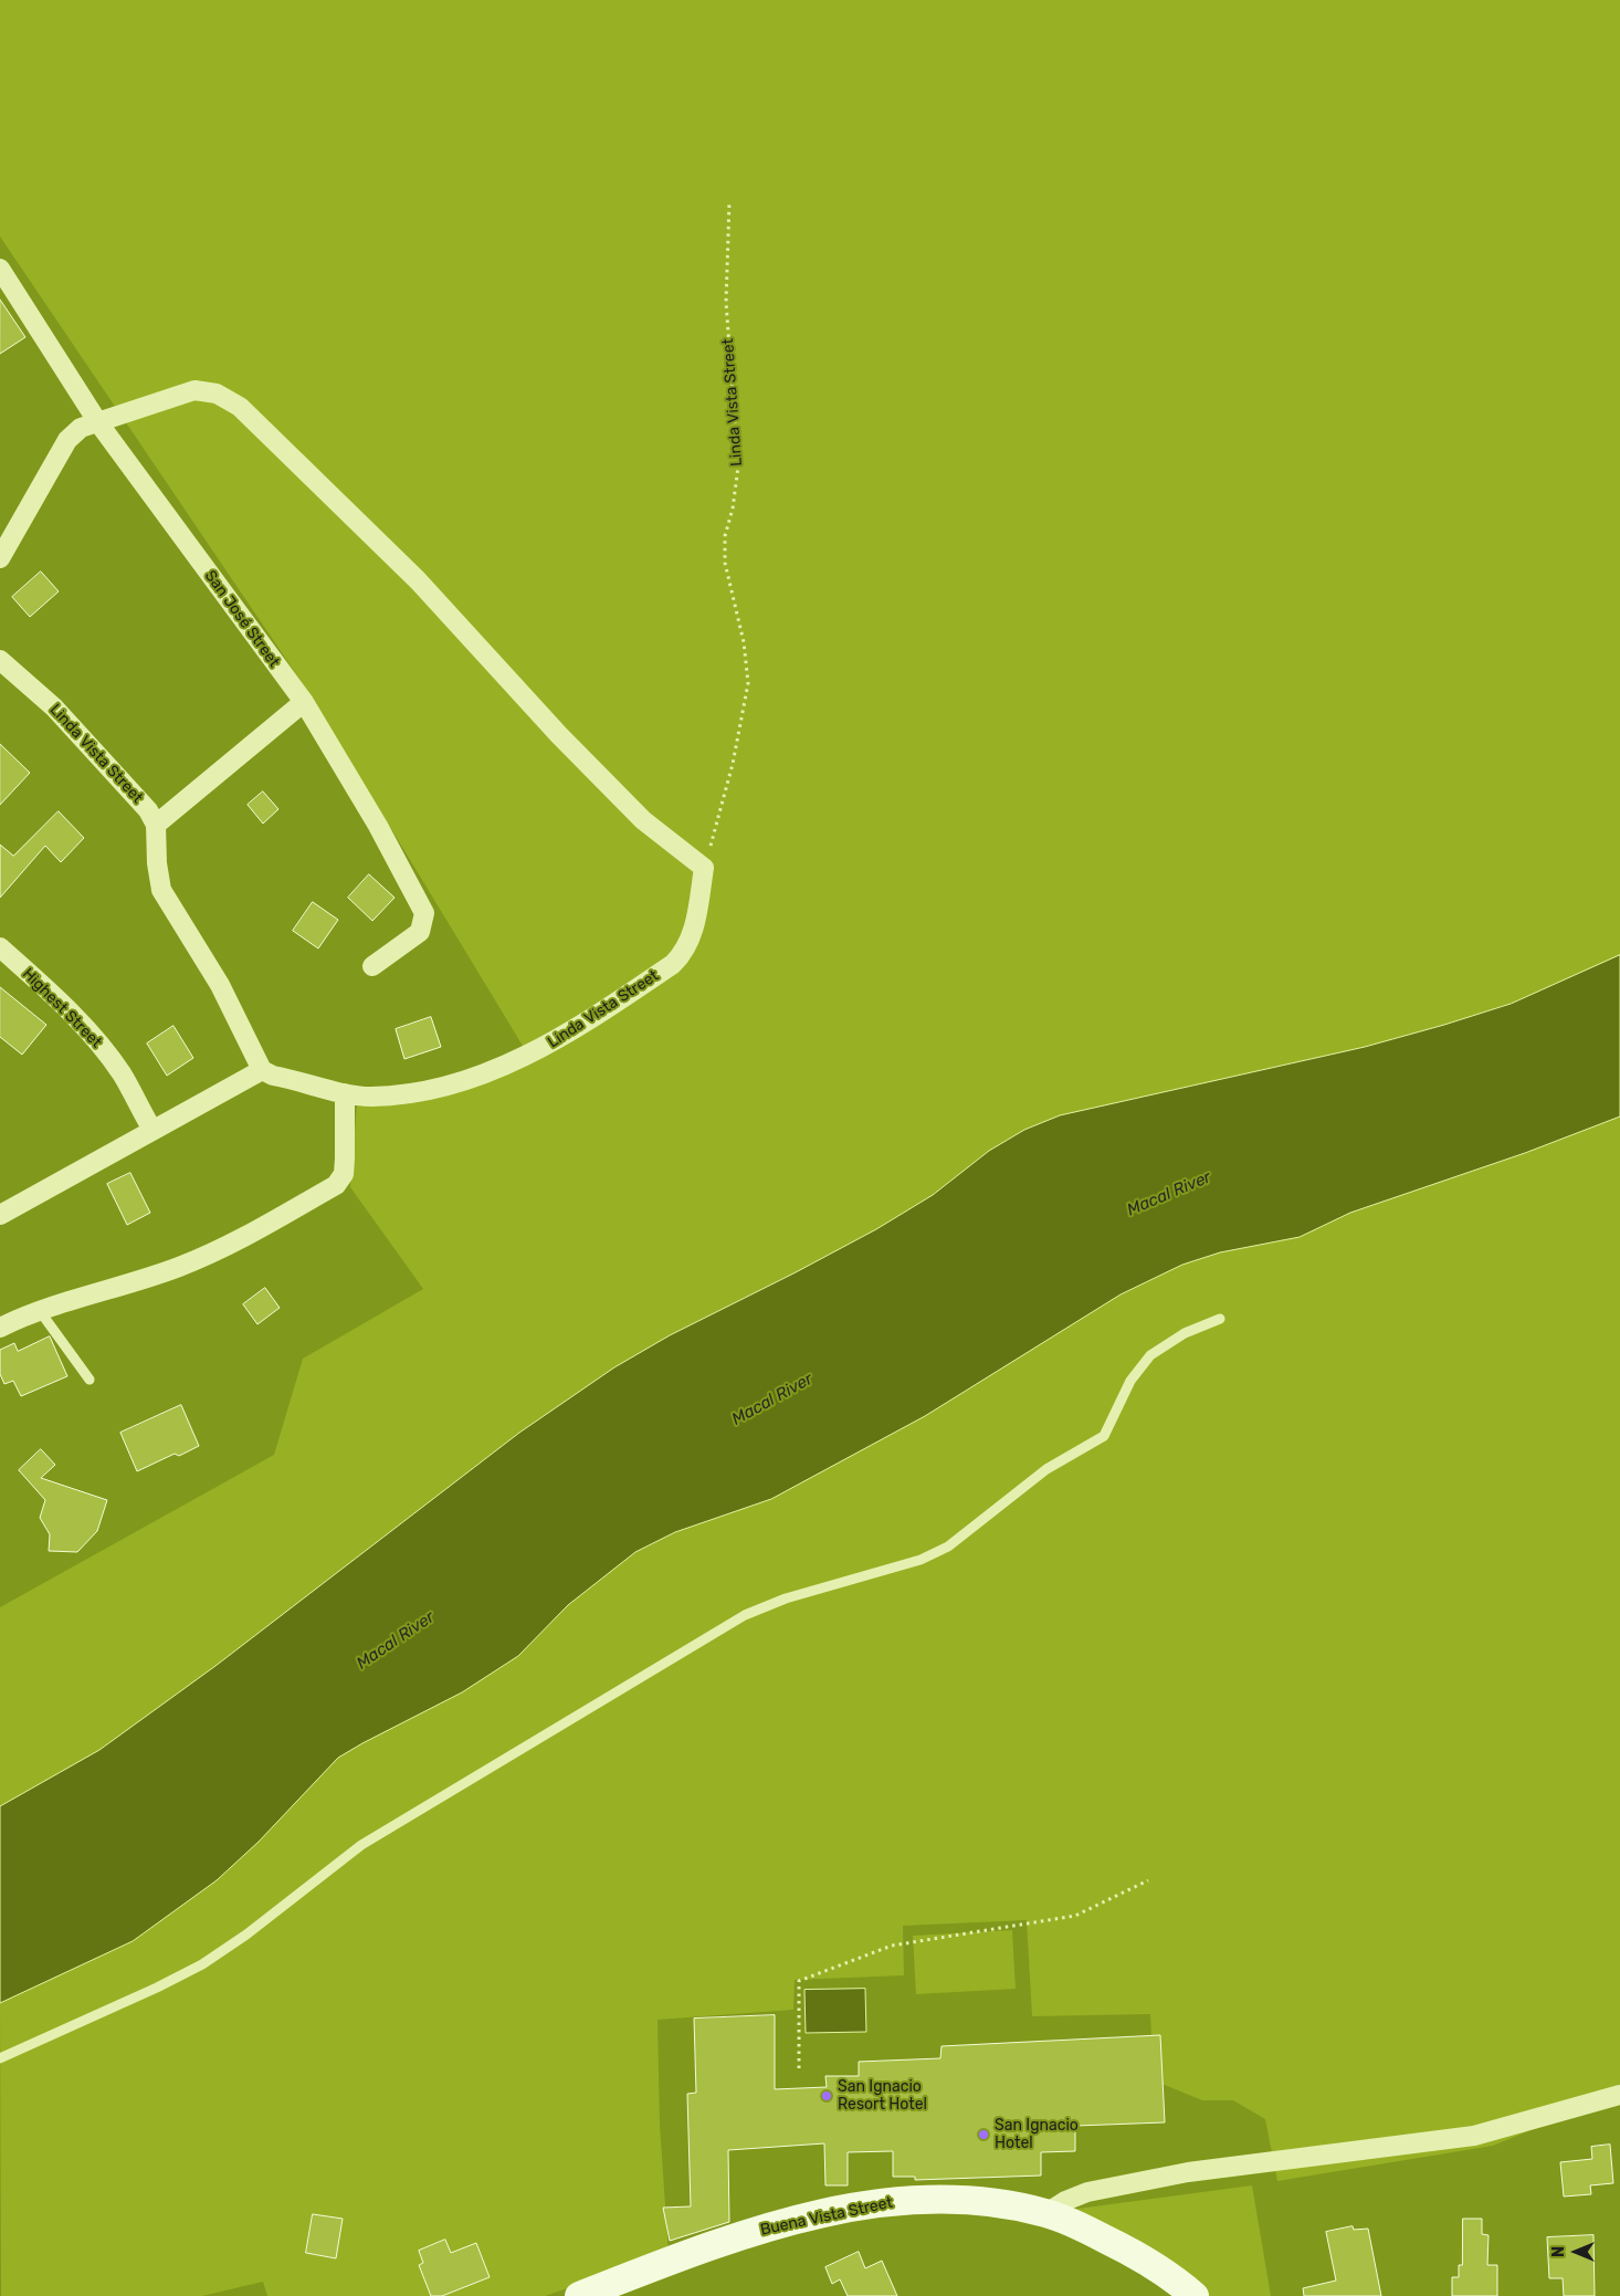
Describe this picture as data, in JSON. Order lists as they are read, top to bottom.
{
  "streets": {
    "main road": ["Buena Vista Street"],
    "street": ["Linda Vista Street", "San José Street", "Highest Street"]
  },
  "water": ["Macal River"],
  "places": ["San Ignacio Resort Hotel", "San Ignacio Hotel"],
  "north": "left"
}
